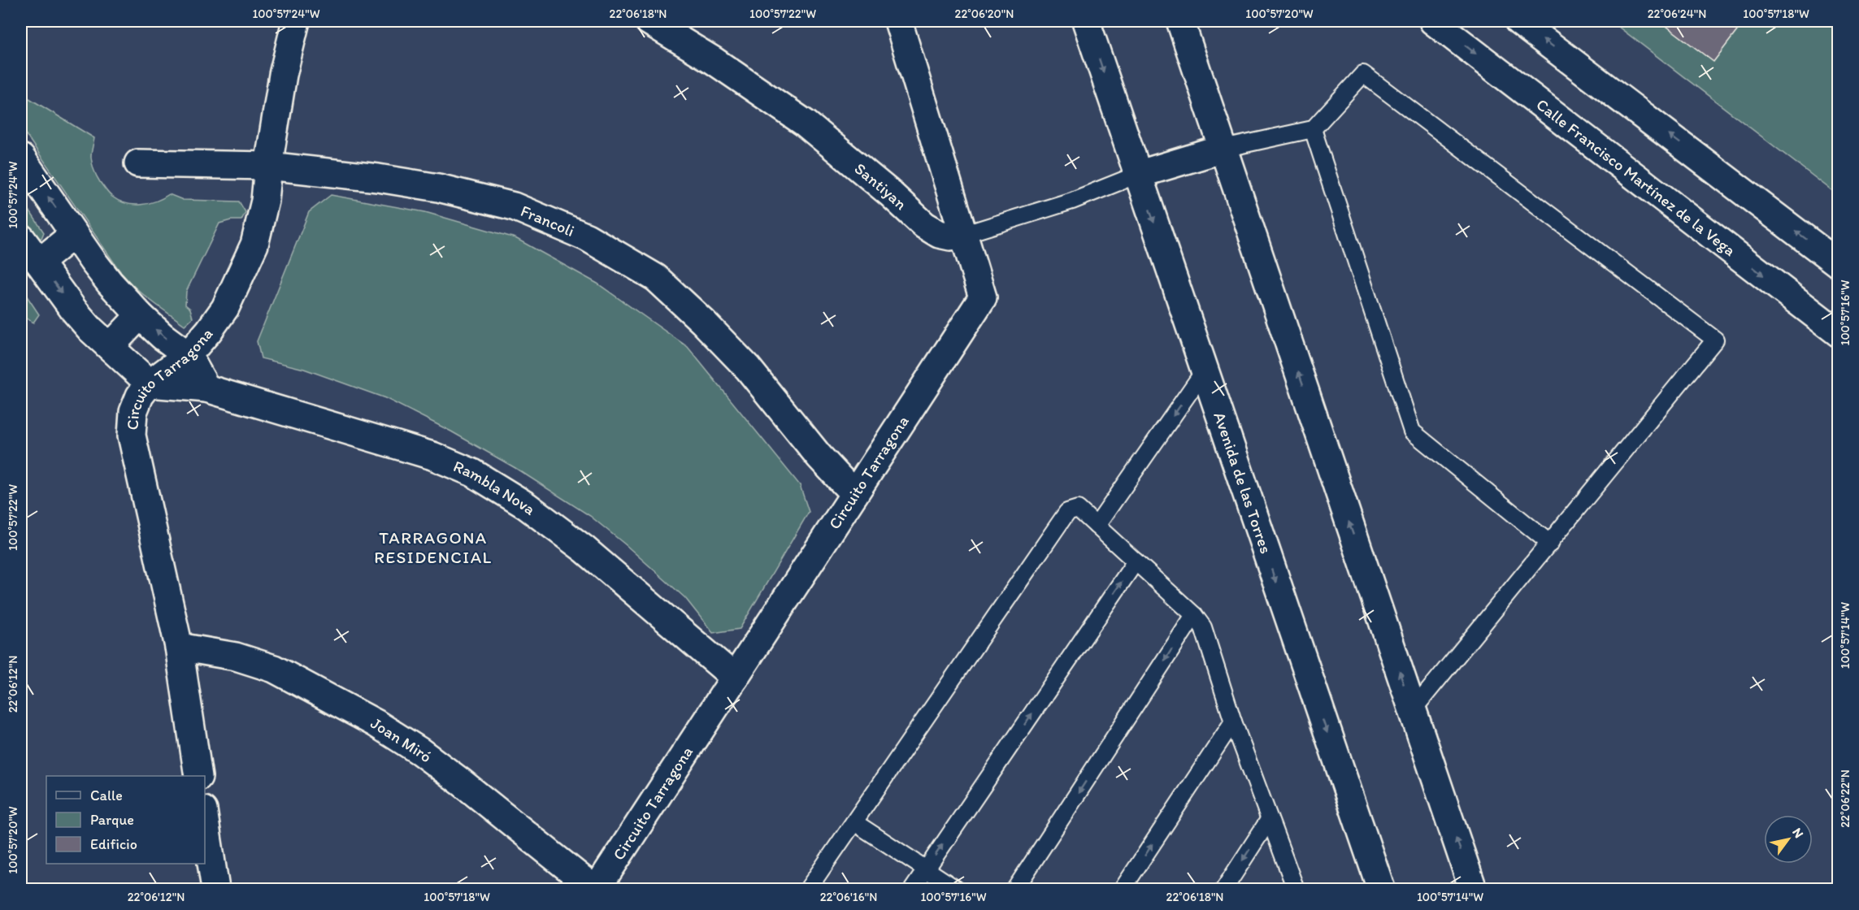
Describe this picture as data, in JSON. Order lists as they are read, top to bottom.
{
  "streets": {
    "street": [
      "Calle Francisco Martínez de la Vega",
      "Santiyan",
      "Francoli",
      "Circuito Tarragona",
      "Avenida de las Torres",
      "Rambla Nova",
      "Joan Miró"
    ]
  },
  "crossings": [
    ["Santiyan", "Circuito Tarragona"],
    ["Santiyan", "Avenida de las Torres"],
    ["Francoli", "Circuito Tarragona"],
    ["Circuito Tarragona", "Rambla Nova"],
    ["Circuito Tarragona", "Joan Miró"]
  ],
  "districts": ["TARRAGONA RESIDENCIAL"],
  "legend": ["Calle", "Parque", "Edificio"],
  "north": "top right",
  "coordinates": [
    "100°57'24\"W",
    "22°06'18\"N",
    "100°57'22\"W",
    "22°06'20\"N",
    "100°57'20\"W",
    "22°06'24\"N",
    "100°57'18\"W",
    "100°57'16\"W",
    "100°57'14\"W",
    "22°06'12\"N",
    "22°06'22\"N",
    "22°06'16\"N"
  ]
}
